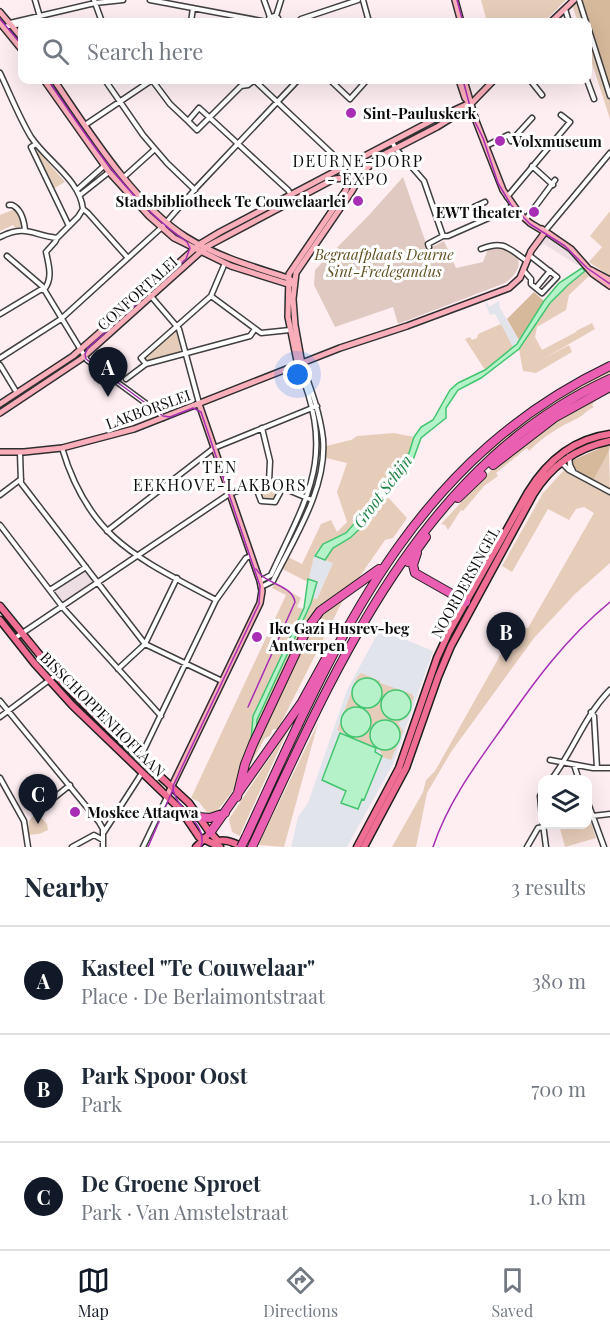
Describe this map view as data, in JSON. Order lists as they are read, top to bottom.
{
  "streets": {
    "main road": ["NOORDERSINGEL", "BISSCHOPPENHOFLAAN"],
    "street": ["CONFORTALEI", "LAKBORSLEI"]
  },
  "districts": ["DEURNE-DORP - EXPO", "TEN EEKHOVE-LAKBORS"],
  "water": ["Groot Schijn"],
  "parks": ["Begraafplaats Deurne Sint-Fredegandus"],
  "places": [
    "Sint-Pauluskerk",
    "Volxmuseum",
    "Stadsbibliotheek Te Couwelaarlei",
    "EWT theater",
    "Ikc Gazi Husrev-beg Antwerpen",
    "Moskee Attaqwa"
  ],
  "page": {
    "search": "Search here",
    "pins": ["A", "B", "C"],
    "heading": ["Nearby", "3 results"],
    "list": [
      {
        "mark": "A",
        "name": "Kasteel \"Te Couwelaar\"",
        "note": "Place · De Berlaimontstraat",
        "value": "380 m"
      },
      {
        "mark": "B",
        "name": "Park Spoor Oost",
        "note": "Park",
        "value": "700 m"
      },
      {
        "mark": "C",
        "name": "De Groene Sproet",
        "note": "Park · Van Amstelstraat",
        "value": "1.0 km"
      }
    ],
    "nav": ["Map", "Directions", "Saved"]
  }
}
